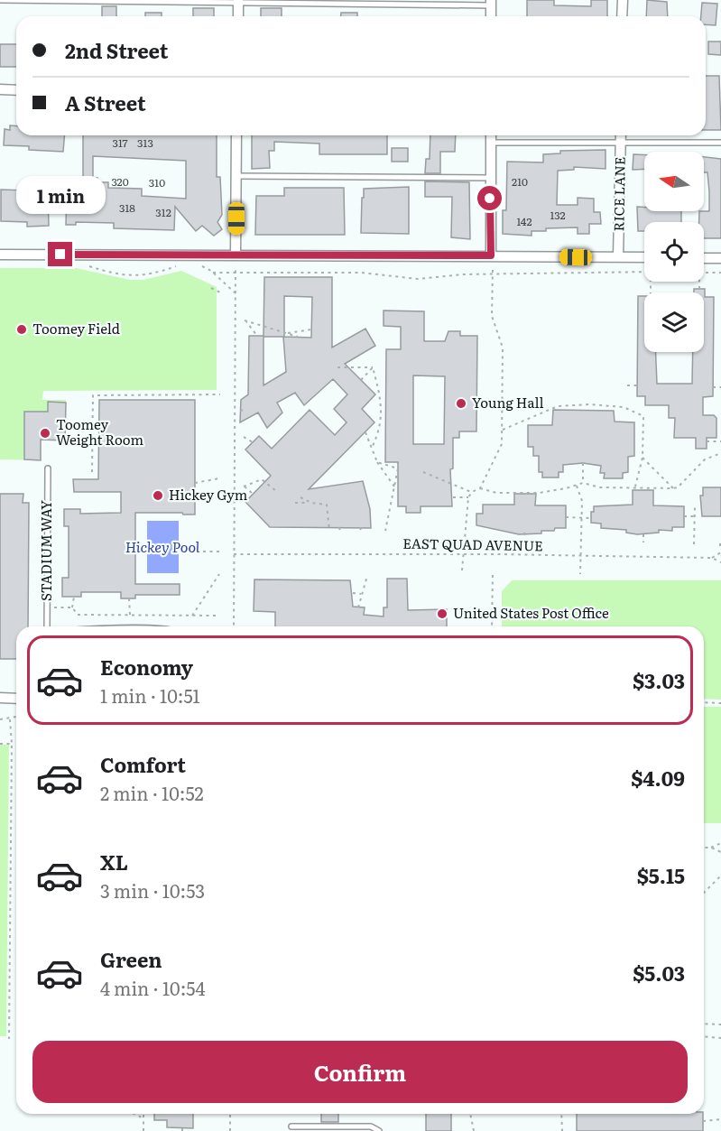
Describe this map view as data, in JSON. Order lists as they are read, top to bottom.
{
  "streets": {
    "street": ["RICE LANE"],
    "lane": ["STADIUM WAY"],
    "path": ["EAST QUAD AVENUE"]
  },
  "water": ["Hickey Pool"],
  "places": [
    "Toomey Field",
    "Young Hall",
    "Toomey Weight Room",
    "Hickey Gym",
    "United States Post Office"
  ],
  "house_numbers": [
    "317",
    "313",
    "320",
    "210",
    "310",
    "318",
    "312",
    "132",
    "142"
  ],
  "north": "left",
  "page": {
    "banner": ["2nd Street", "A Street"],
    "bubble": "1 min",
    "list": [
      {
        "name": "Economy",
        "note": "1 min · 10:51",
        "value": "$3.03"
      },
      {
        "name": "Comfort",
        "note": "2 min · 10:52",
        "value": "$4.09"
      },
      {
        "name": "XL",
        "note": "3 min · 10:53",
        "value": "$5.15"
      },
      {
        "name": "Green",
        "note": "4 min · 10:54",
        "value": "$5.03"
      }
    ],
    "buttons": "Confirm"
  }
}
